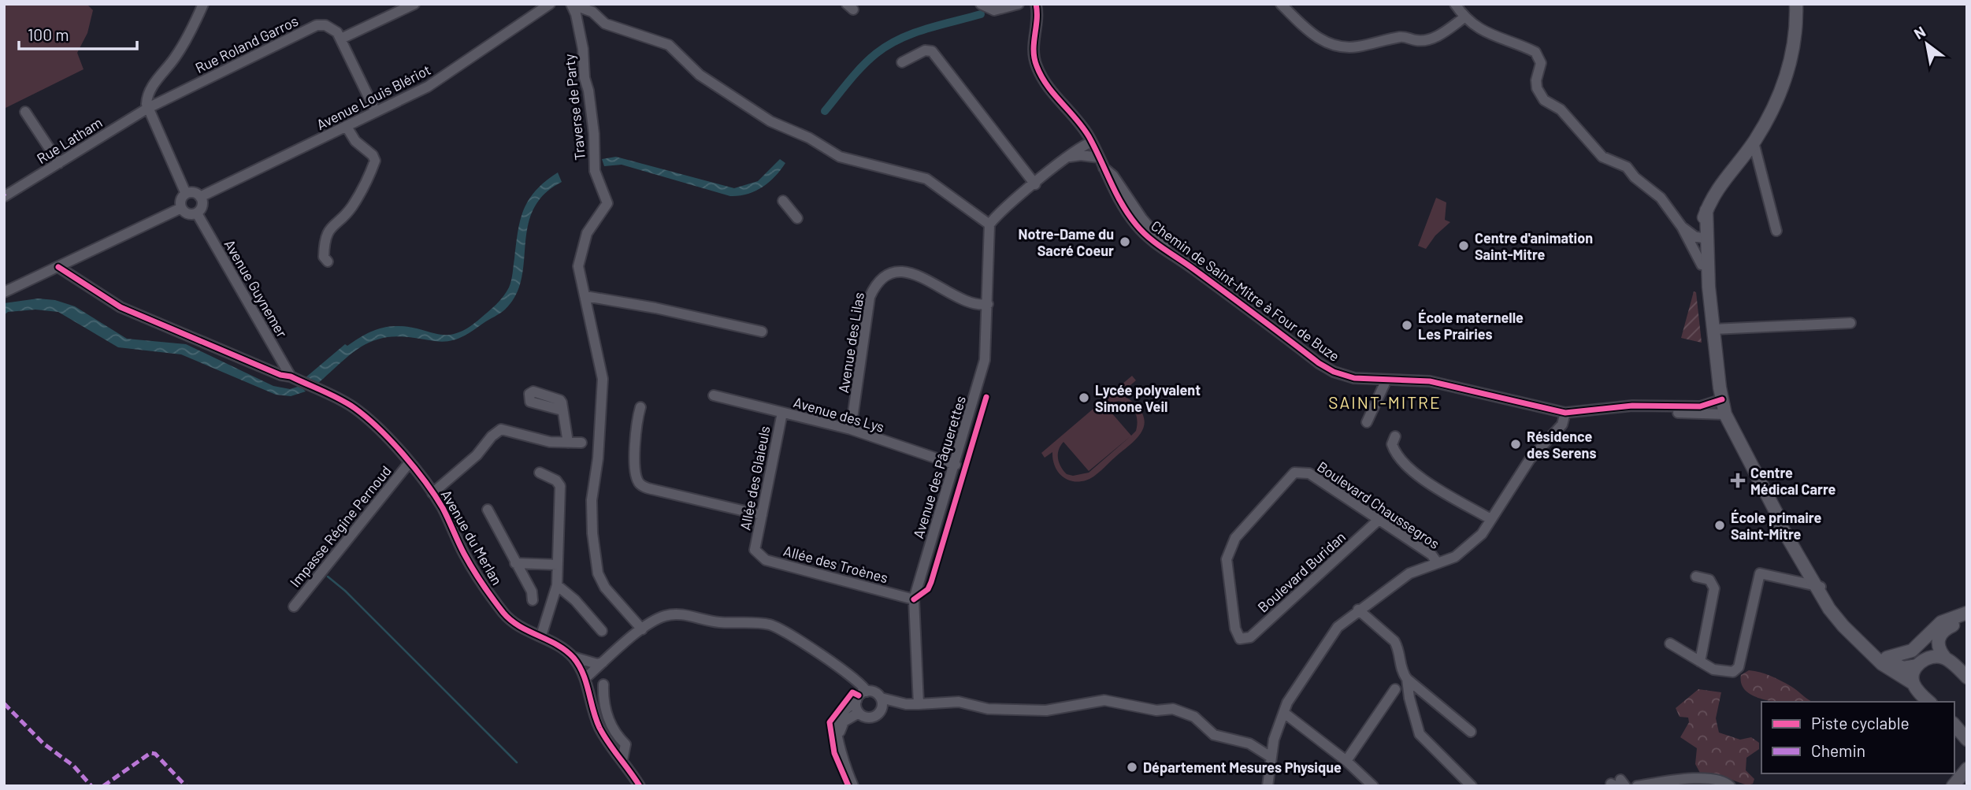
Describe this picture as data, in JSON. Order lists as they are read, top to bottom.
{
  "streets": {
    "street": [
      "Rue Roland Garros",
      "Avenue Louis Blériot",
      "Traverse de Party",
      "Rue Latham",
      "Avenue Guynemer",
      "Chemin de Saint-Mitre à Four de Buze",
      "Avenue des Lilas",
      "Avenue des Lys",
      "Avenue des Pâquerettes",
      "Allée des Glaieuls",
      "Boulevard Chaussegros",
      "Impasse Régine Pernoud",
      "Avenue du Merlan",
      "Allée des Troènes",
      "Boulevard Buridan"
    ]
  },
  "crossings": [
    ["Rue Roland Garros", "Rue Latham"],
    ["Avenue Louis Blériot", "Avenue Guynemer"],
    ["Avenue Guynemer", "Avenue du Merlan"],
    ["Avenue des Lilas", "Avenue des Lys"],
    ["Avenue des Lilas", "Avenue des Pâquerettes"],
    ["Avenue des Lys", "Avenue des Pâquerettes"],
    ["Avenue des Lys", "Allée des Glaieuls"],
    ["Avenue des Pâquerettes", "Allée des Troènes"],
    ["Allée des Glaieuls", "Allée des Troènes"],
    ["Boulevard Chaussegros", "Boulevard Buridan"],
    ["Impasse Régine Pernoud", "Avenue du Merlan"]
  ],
  "districts": ["SAINT-MITRE"],
  "places": {
    "other": [
      "Notre-Dame du Sacré Coeur",
      "Centre d'animation Saint-Mitre",
      "École maternelle Les Prairies",
      "Lycée polyvalent Simone Veil",
      "Résidence des Serens",
      "École primaire Saint-Mitre",
      "Département Mesures Physique"
    ],
    "health": ["Centre Médical Carre"]
  },
  "legend": ["Piste cyclable", "Chemin"],
  "scale_bar": "100 m",
  "north": "top left"
}
